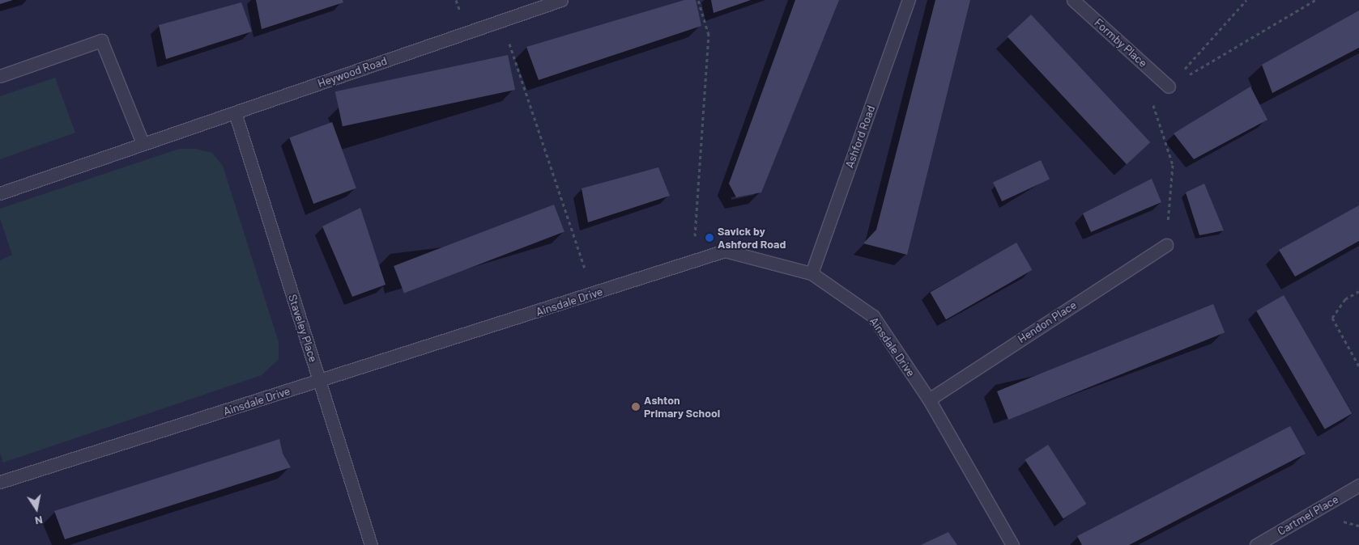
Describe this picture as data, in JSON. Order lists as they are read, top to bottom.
{
  "streets": {
    "street": [
      "Formby Place",
      "Heywood Road",
      "Ashford Road",
      "Ainsdale Drive",
      "Hendon Place",
      "Staveley Place",
      "Cartmel Place"
    ]
  },
  "crossings": [
    ["Heywood Road", "Staveley Place"],
    ["Ashford Road", "Ainsdale Drive"],
    ["Ainsdale Drive", "Hendon Place"],
    ["Ainsdale Drive", "Staveley Place"]
  ],
  "places": ["Savick by Ashford Road", "Ashton Primary School"],
  "north": "bottom"
}
